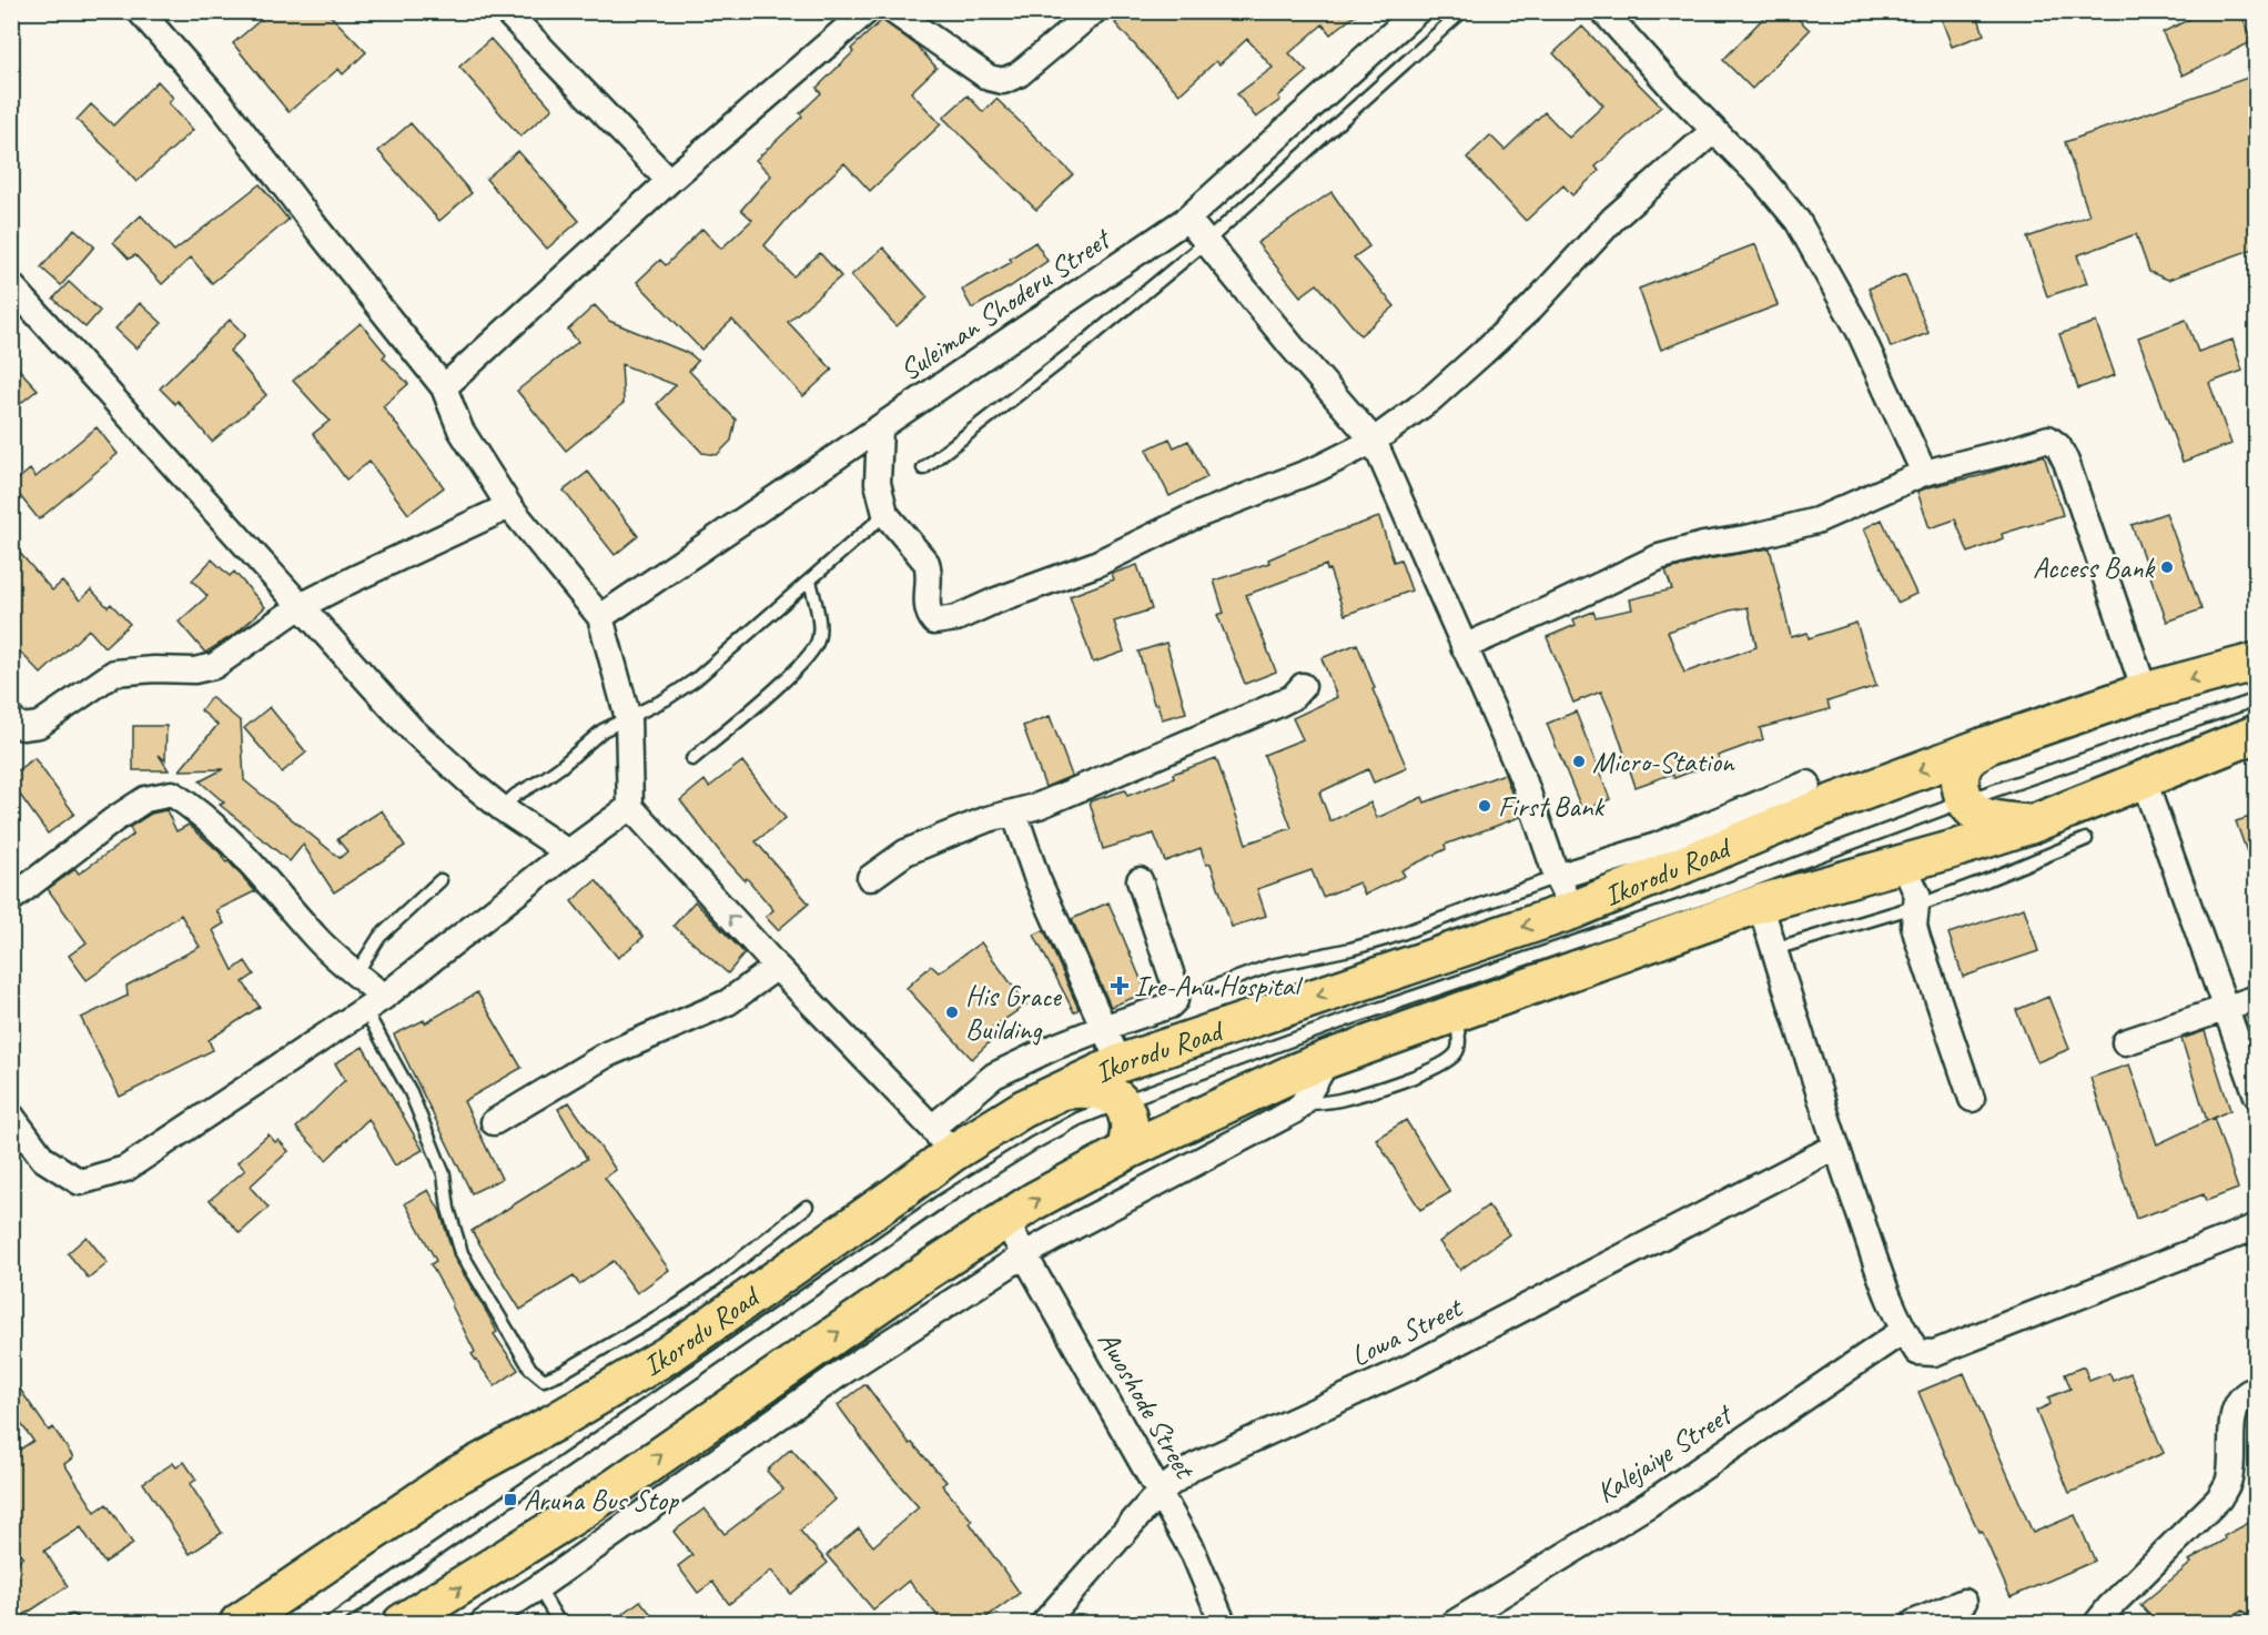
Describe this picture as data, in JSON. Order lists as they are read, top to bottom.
{
  "streets": {
    "highway": ["Ikorodu Road"],
    "street": [
      "Suleiman Shoderu Street",
      "Lowa Street",
      "Awoshode Street",
      "Kalejaiye Street"
    ]
  },
  "crossings": [
    ["Ikorodu Road", "Awoshode Street"],
    ["Lowa Street", "Awoshode Street"]
  ],
  "places": {
    "other": [
      "Access Bank",
      "Micro-Station",
      "First Bank",
      "His Grace Building"
    ],
    "health": ["Ire-Anu Hospital"],
    "transit": ["Aruna Bus Stop"]
  }
}
